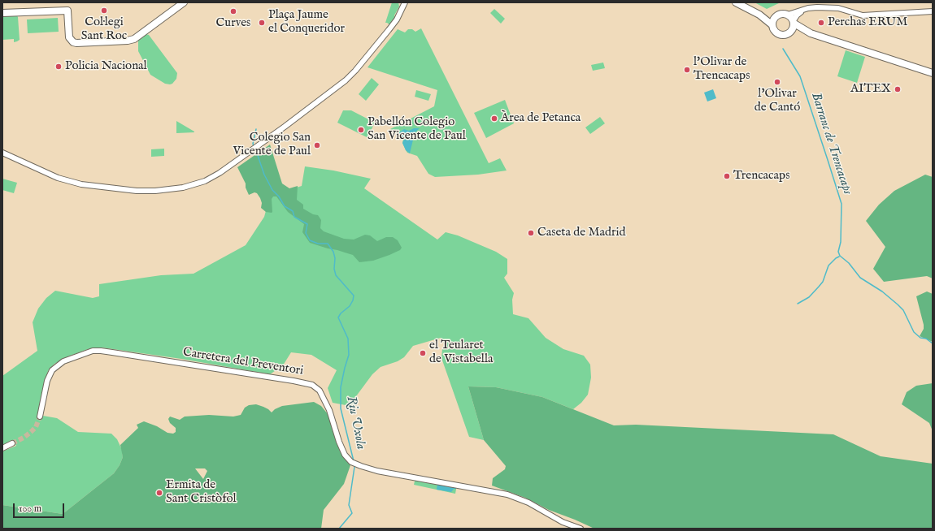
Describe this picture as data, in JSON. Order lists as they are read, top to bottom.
{
  "streets": {
    "street": ["Carretera del Preventori"]
  },
  "water": ["Barranc de Trencacaps", "Riu Uxola"],
  "places": [
    "Col·legi Sant Roc",
    "Curves",
    "Plaça Jaume el Conqueridor",
    "Perchas ERUM",
    "Policia Nacional",
    "l'Olivar de Trencacaps",
    "l'Olivar de Cantó",
    "AITEX",
    "Àrea de Petanca",
    "Pabellón Colegio San Vicente de Paul",
    "Colegio San Vicente de Paul",
    "Trencacaps",
    "Caseta de Madrid",
    "el Teularet de Vistabella",
    "Ermita de Sant Cristòfol"
  ],
  "scale_bar": "100 m"
}
